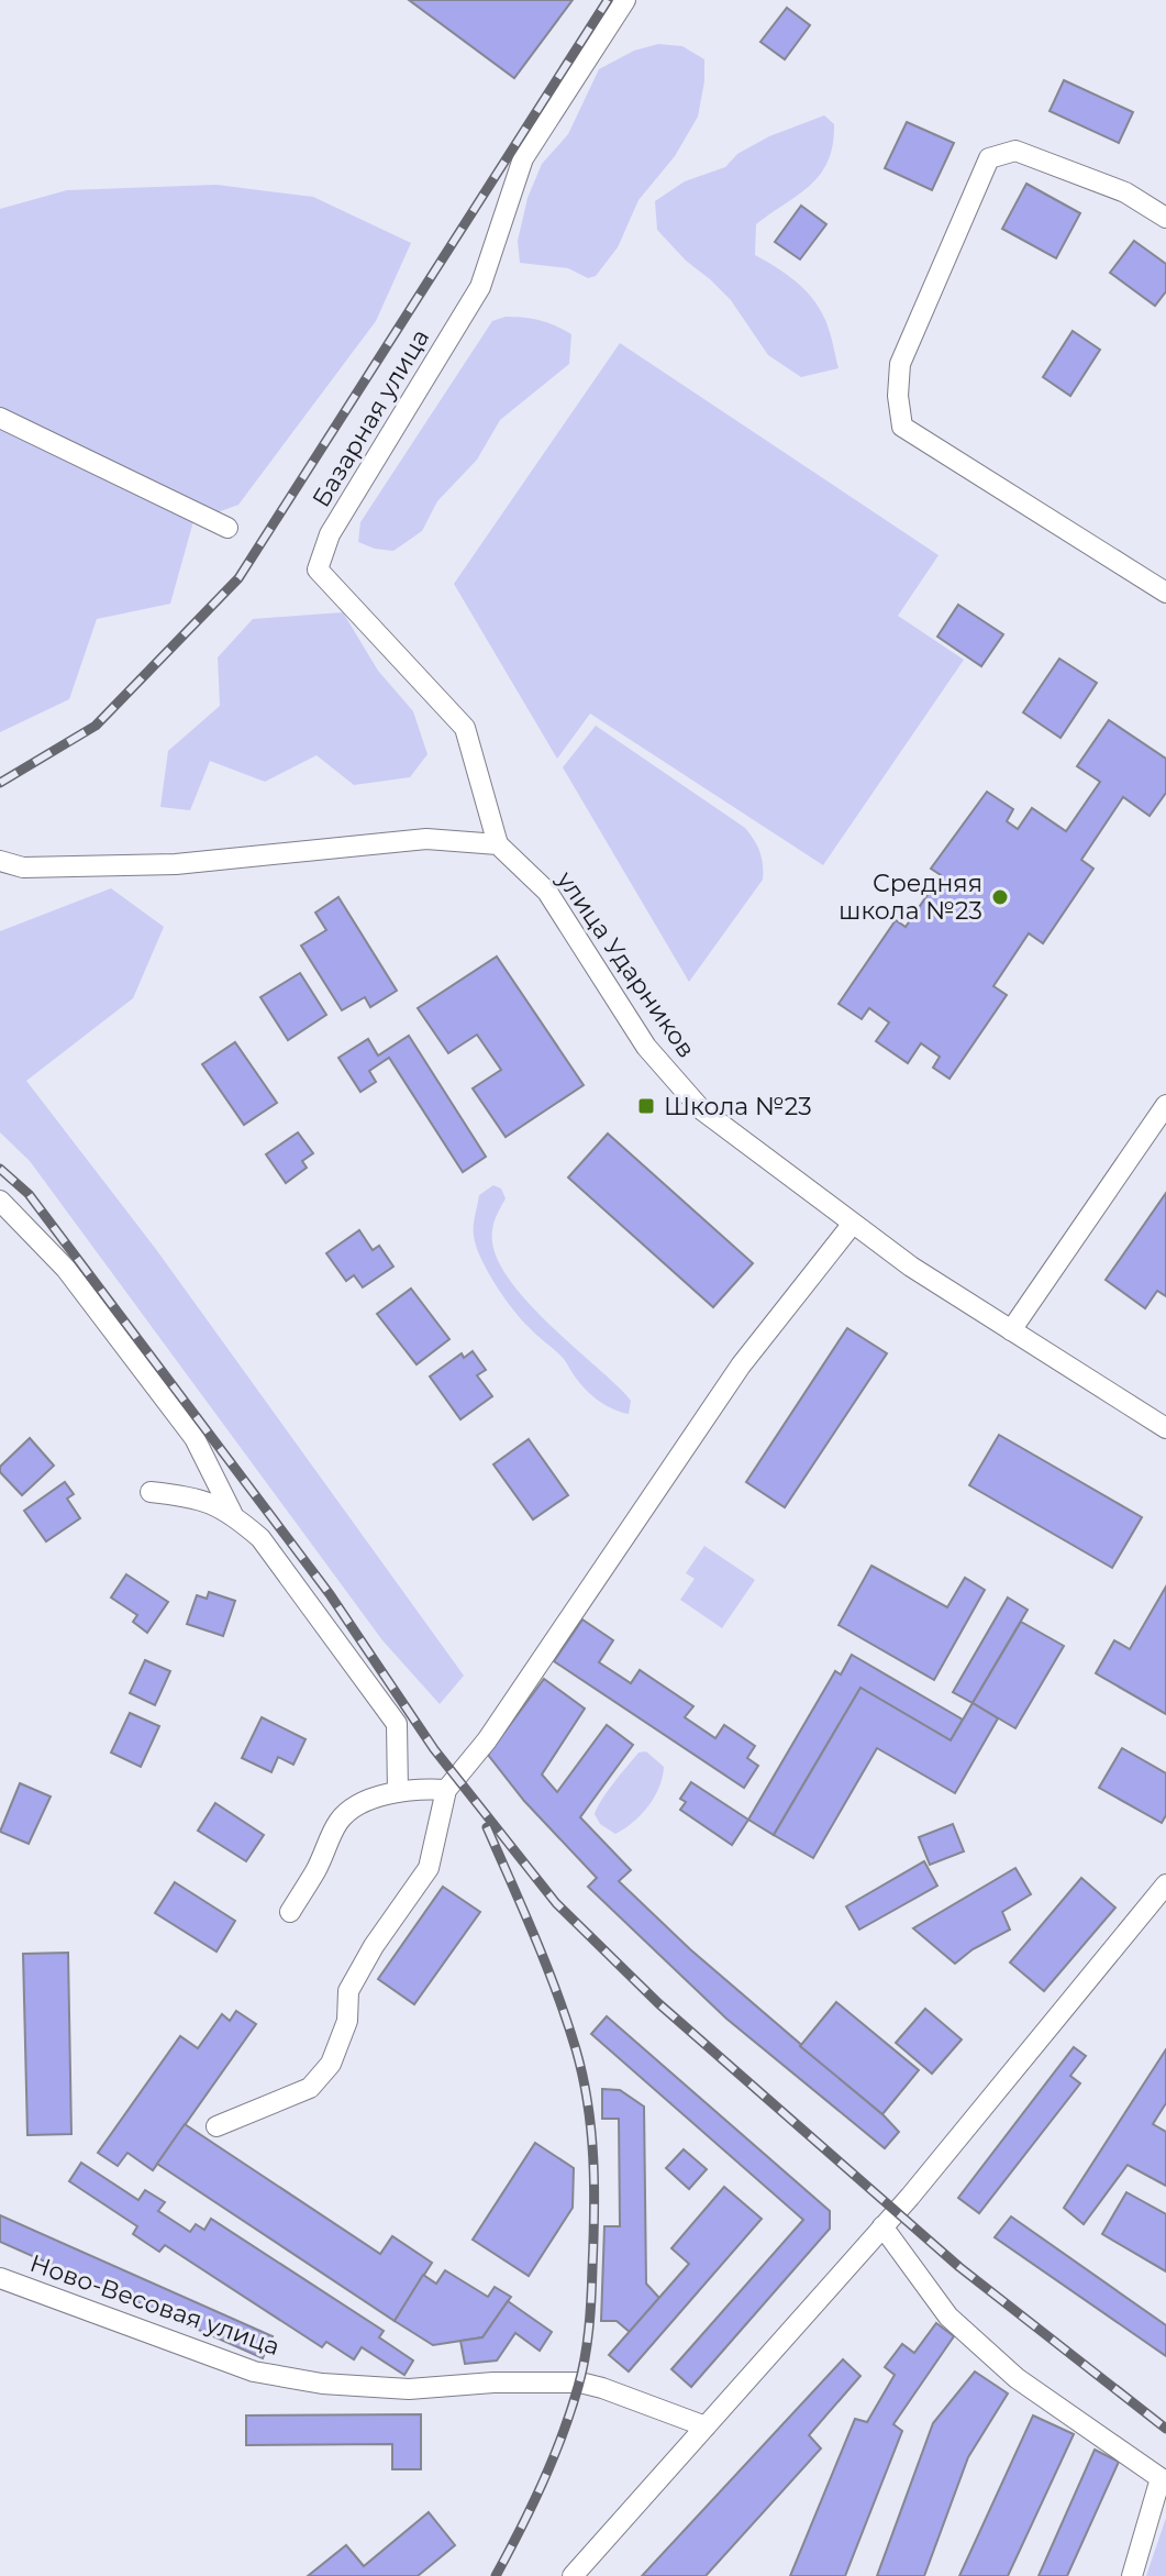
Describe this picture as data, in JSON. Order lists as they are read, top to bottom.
{
  "streets": {
    "street": ["Базарная улица", "улица Ударников", "Ново-Весовая улица"]
  },
  "crossings": [
    ["Базарная улица", "улица Ударников"]
  ],
  "places": {
    "other": ["Средняя школа №23"],
    "transit": ["Школа №23"]
  }
}
